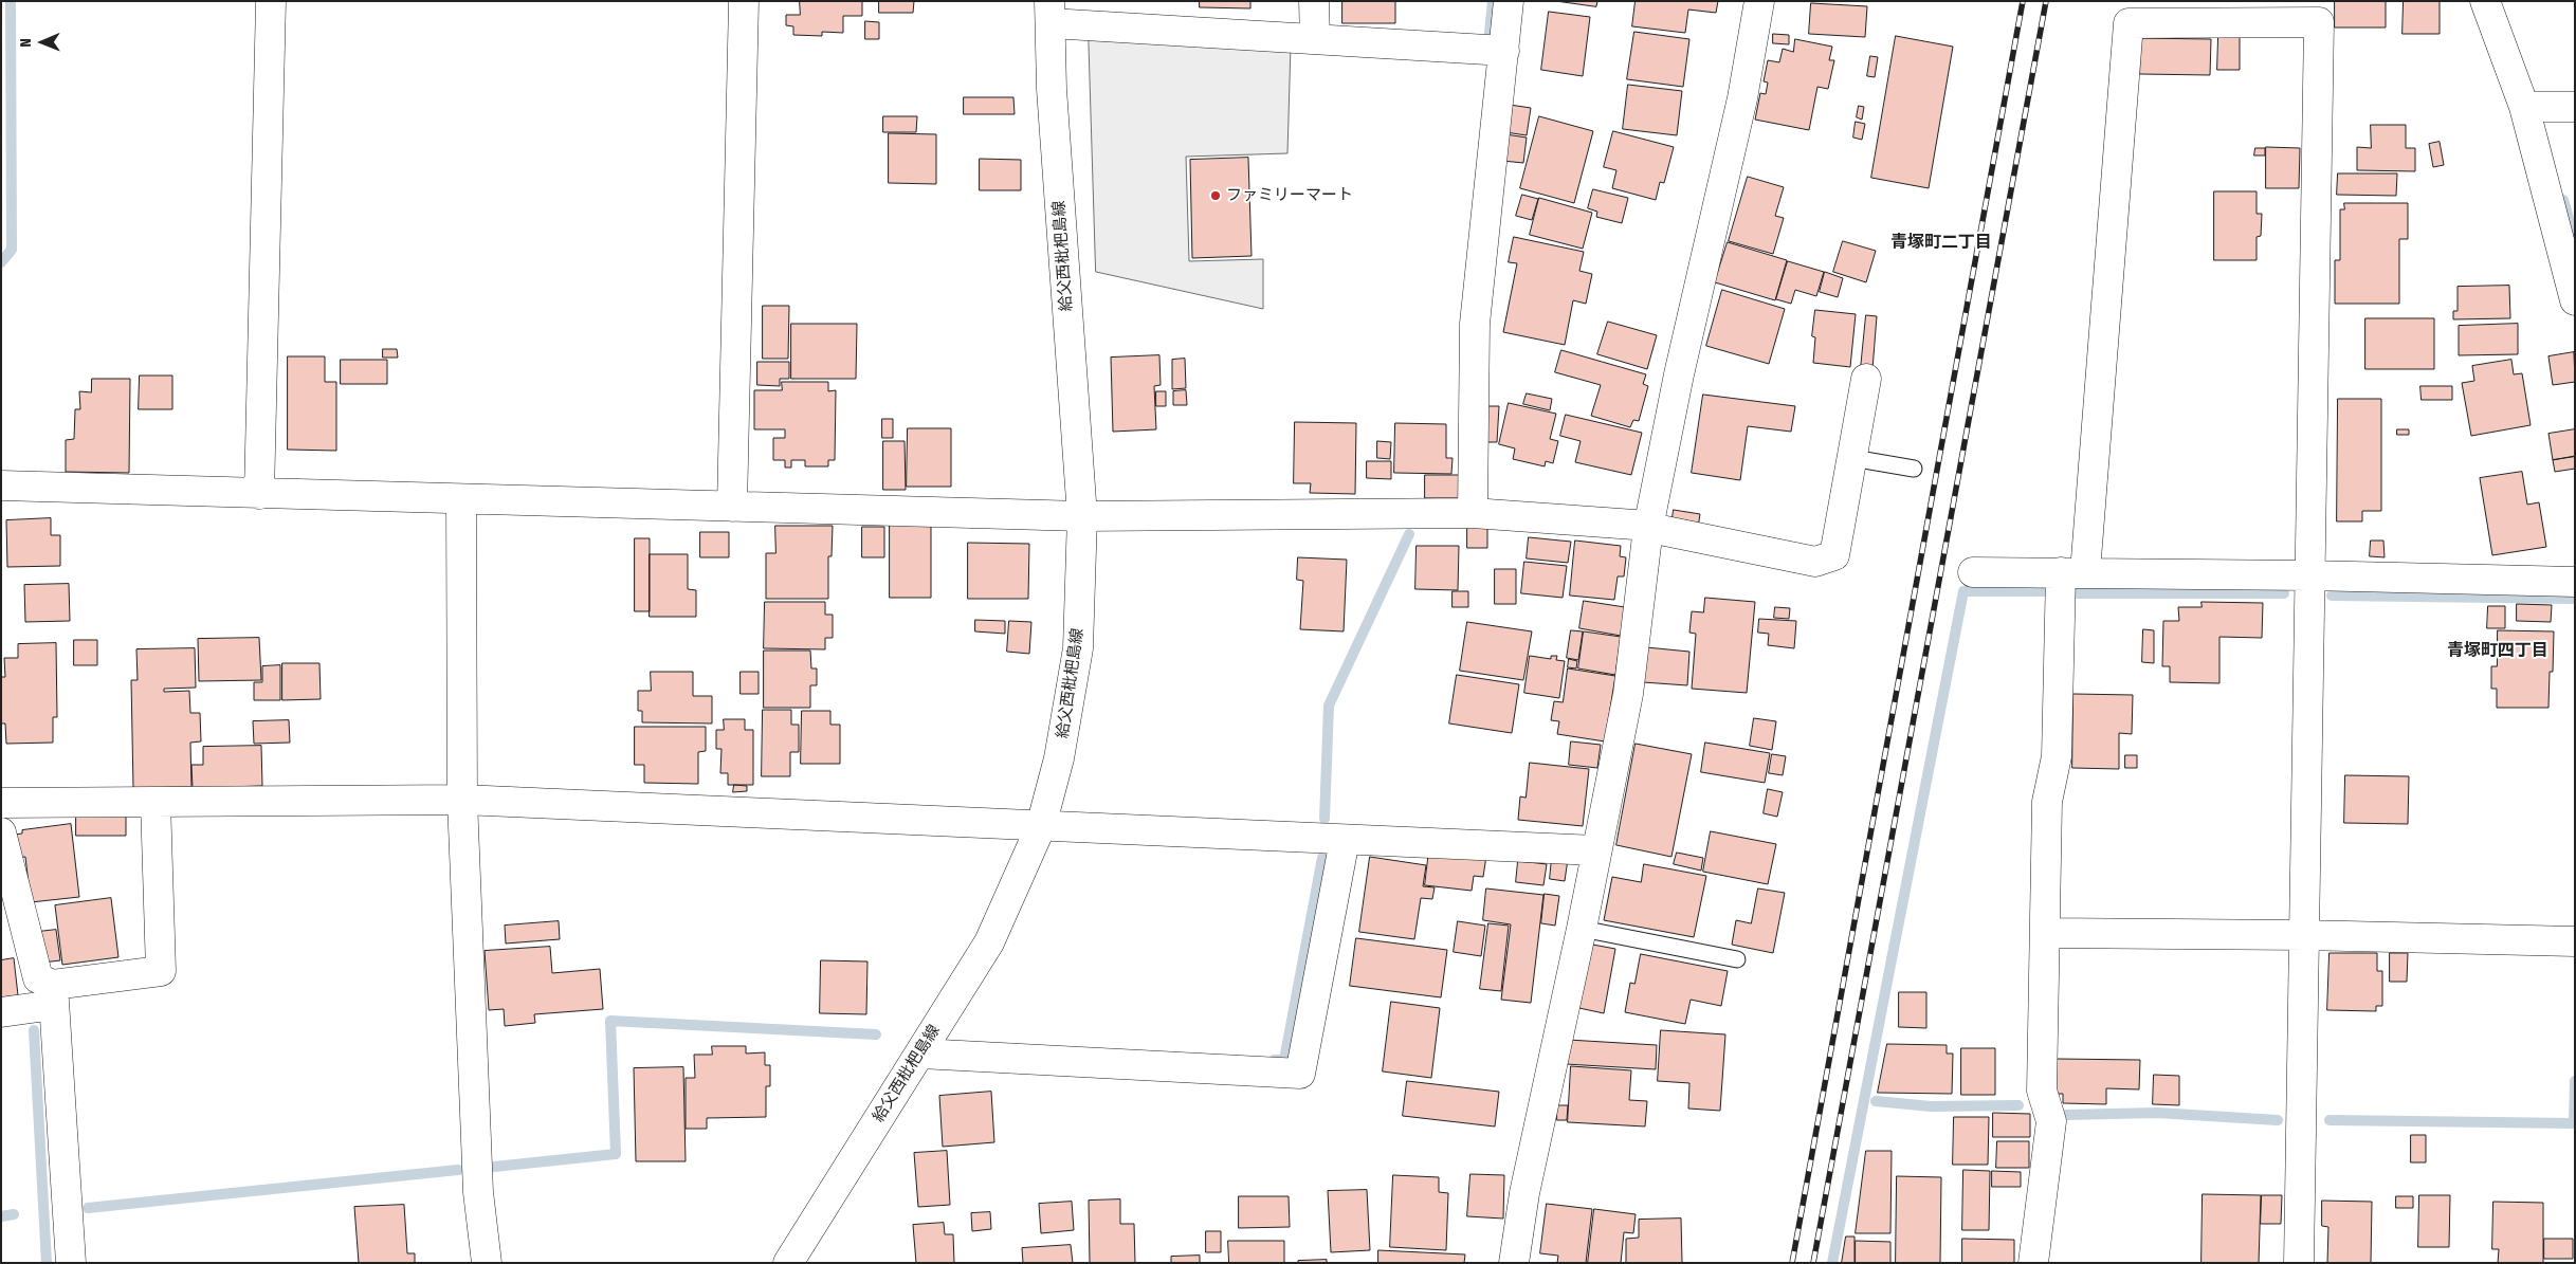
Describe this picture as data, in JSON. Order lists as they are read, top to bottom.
{
  "streets": {
    "street": ["給父西枇杷島線"]
  },
  "districts": ["青塚町二丁目", "青塚町四丁目"],
  "places": ["ファミリーマート"],
  "north": "left"
}
